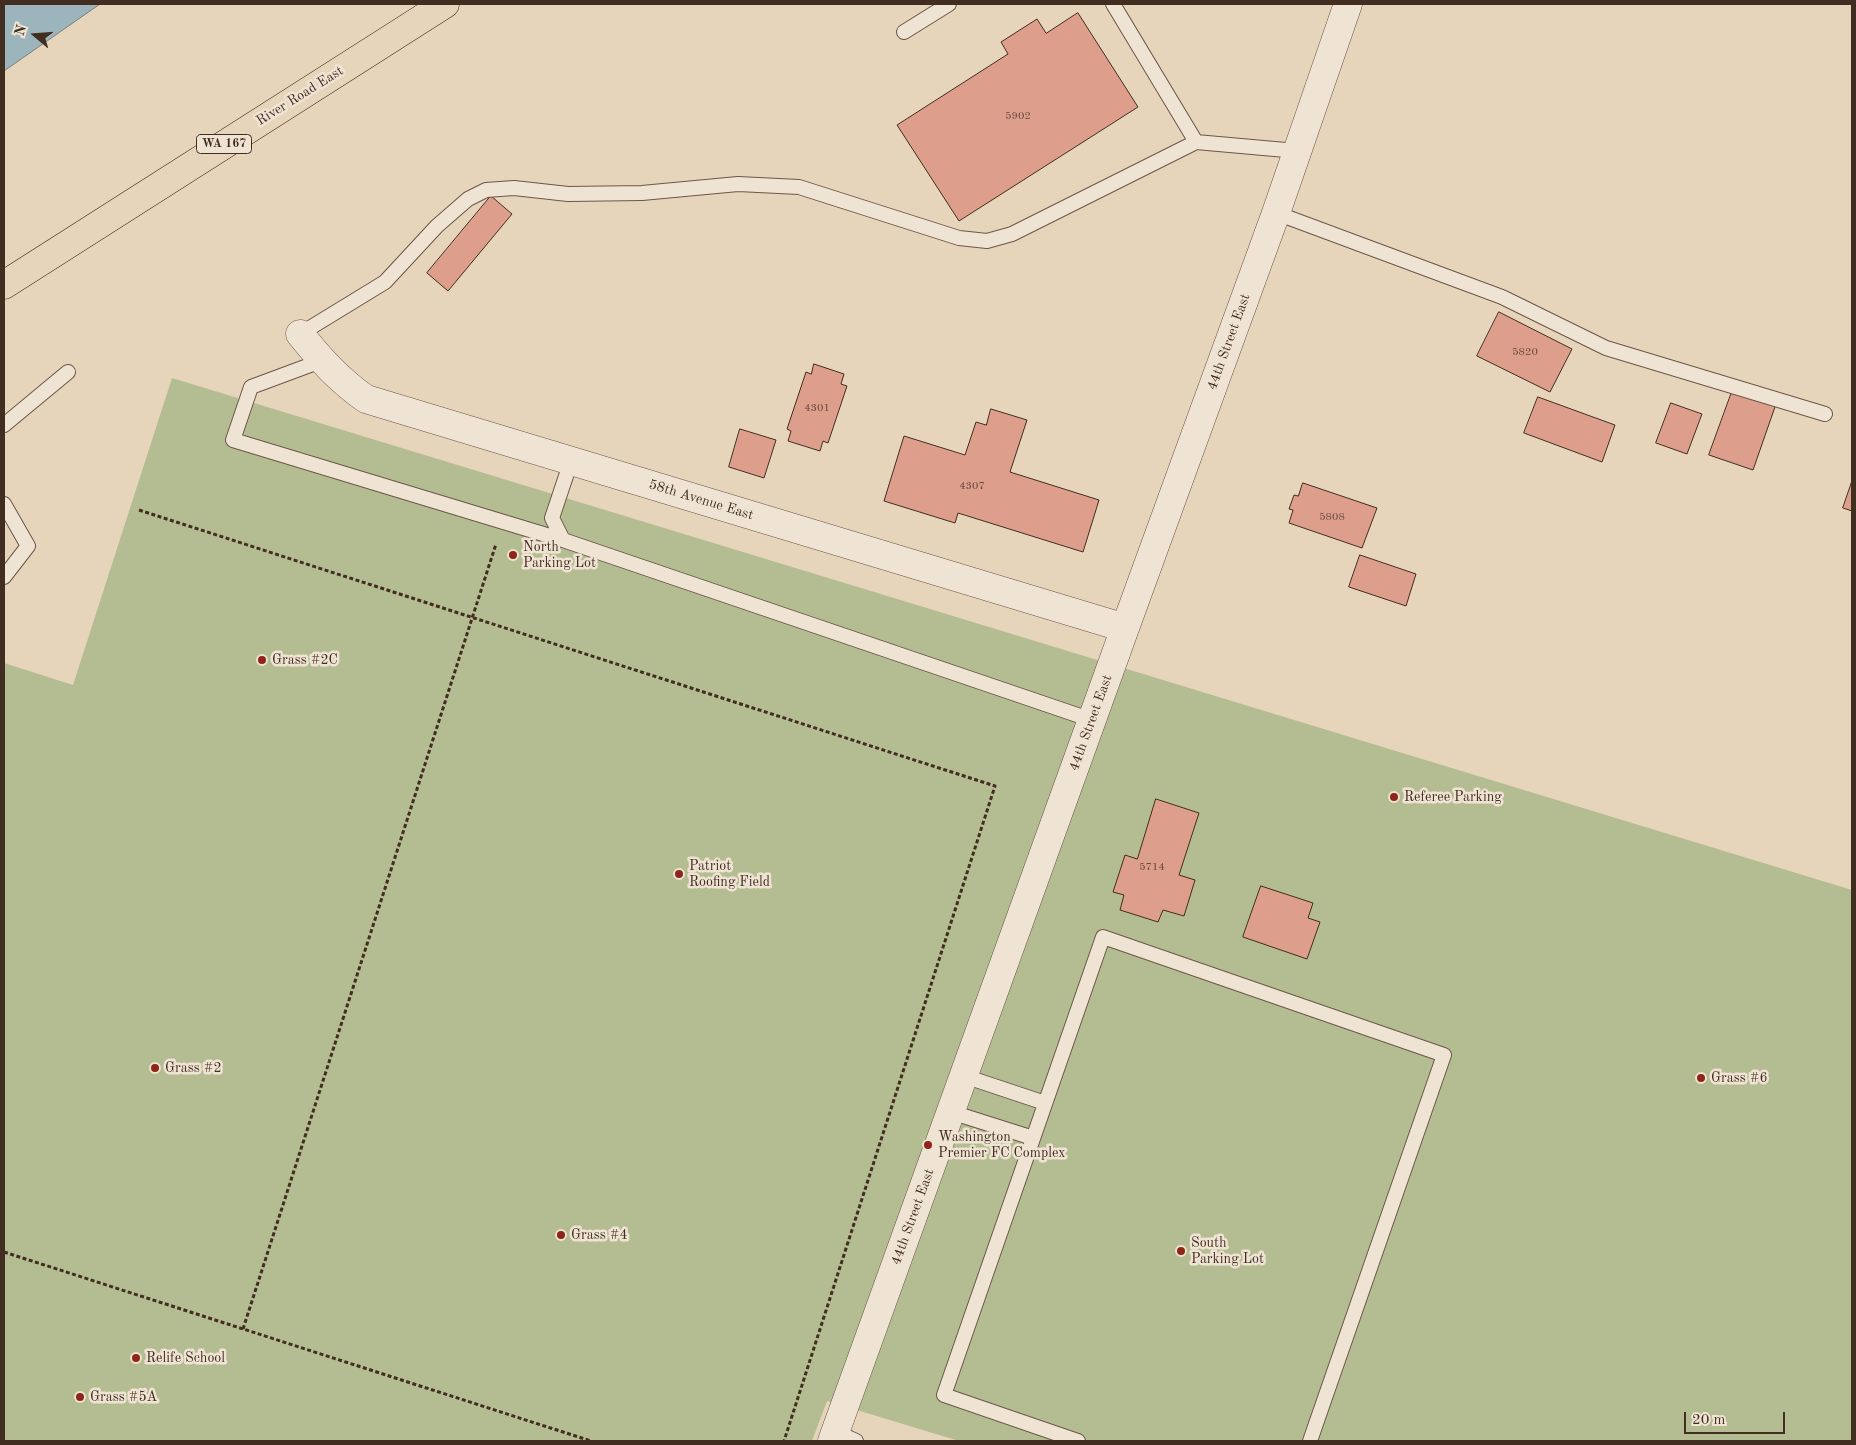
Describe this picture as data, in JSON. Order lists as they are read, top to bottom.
{
  "streets": {
    "main road": ["River Road East", "WA 167"],
    "street": ["44th Street East", "58th Avenue East"]
  },
  "crossings": [
    ["44th Street East", "58th Avenue East"]
  ],
  "places": [
    "North Parking Lot",
    "Grass #2C",
    "Referee Parking",
    "Patriot Roofing Field",
    "Grass #2",
    "Grass #6",
    "Washington Premier FC Complex",
    "Grass #4",
    "South Parking Lot",
    "Relife School",
    "Grass #5A"
  ],
  "house_numbers": [
    "5902",
    "5820",
    "4301",
    "4307",
    "5808",
    "5714"
  ],
  "scale_bar": "20 m",
  "north": "left"
}
